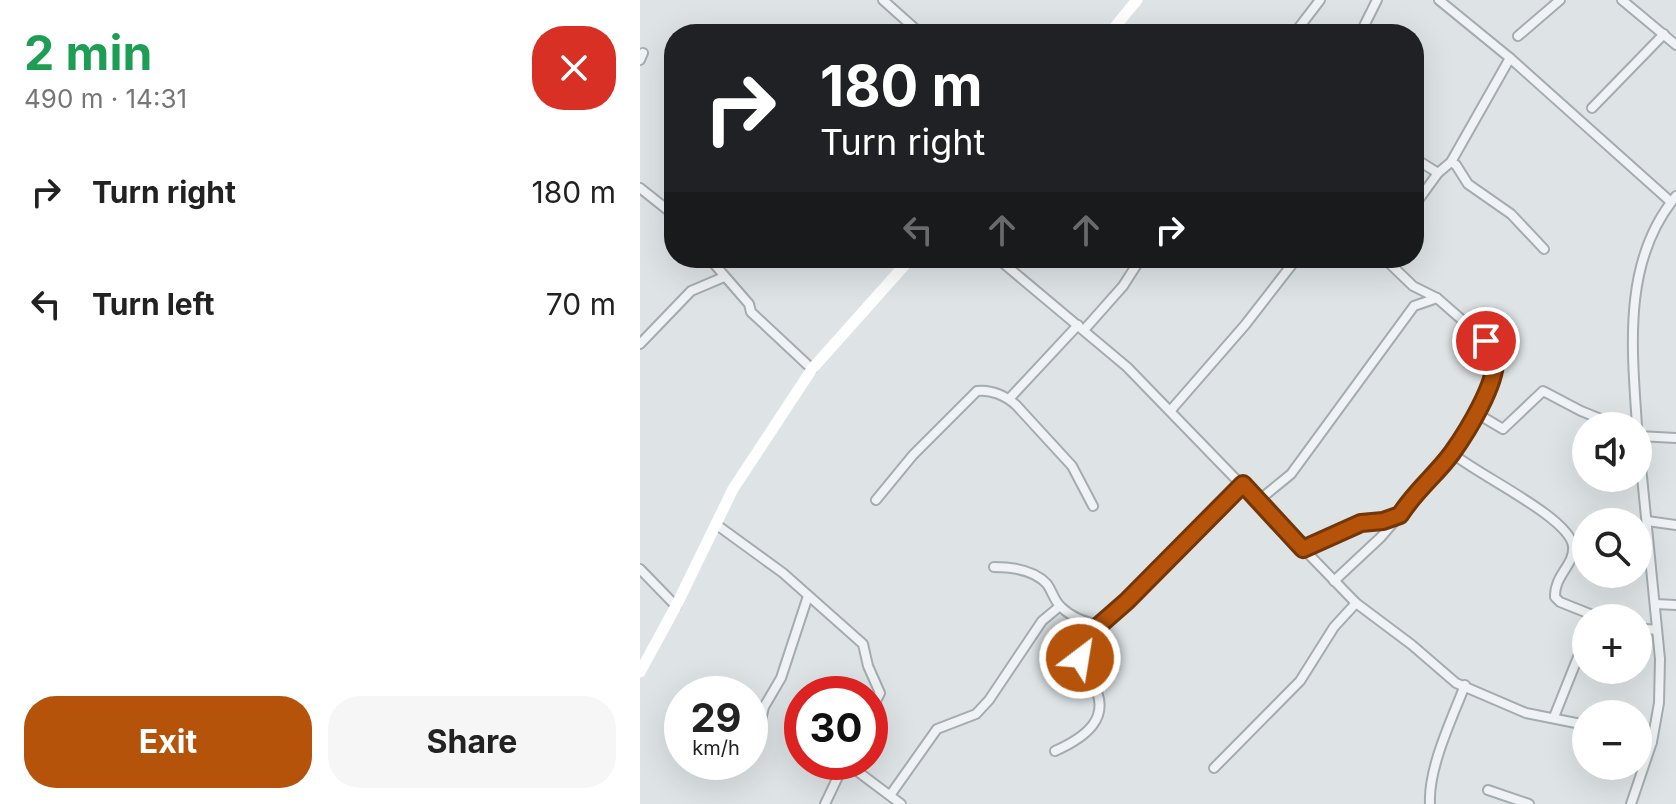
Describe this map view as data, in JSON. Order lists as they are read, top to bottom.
{
  "page": {
    "heading": ["2 min", "490 m · 14:31"],
    "turn": ["180 m", "Turn right"],
    "list": [
      {
        "name": "Turn right",
        "value": "180 m"
      },
      {
        "name": "Turn left",
        "value": "70 m"
      }
    ],
    "map_buttons": ["+", "−"],
    "speed": "29 km/h",
    "limit": "30",
    "buttons": ["Exit", "Share"]
  }
}
